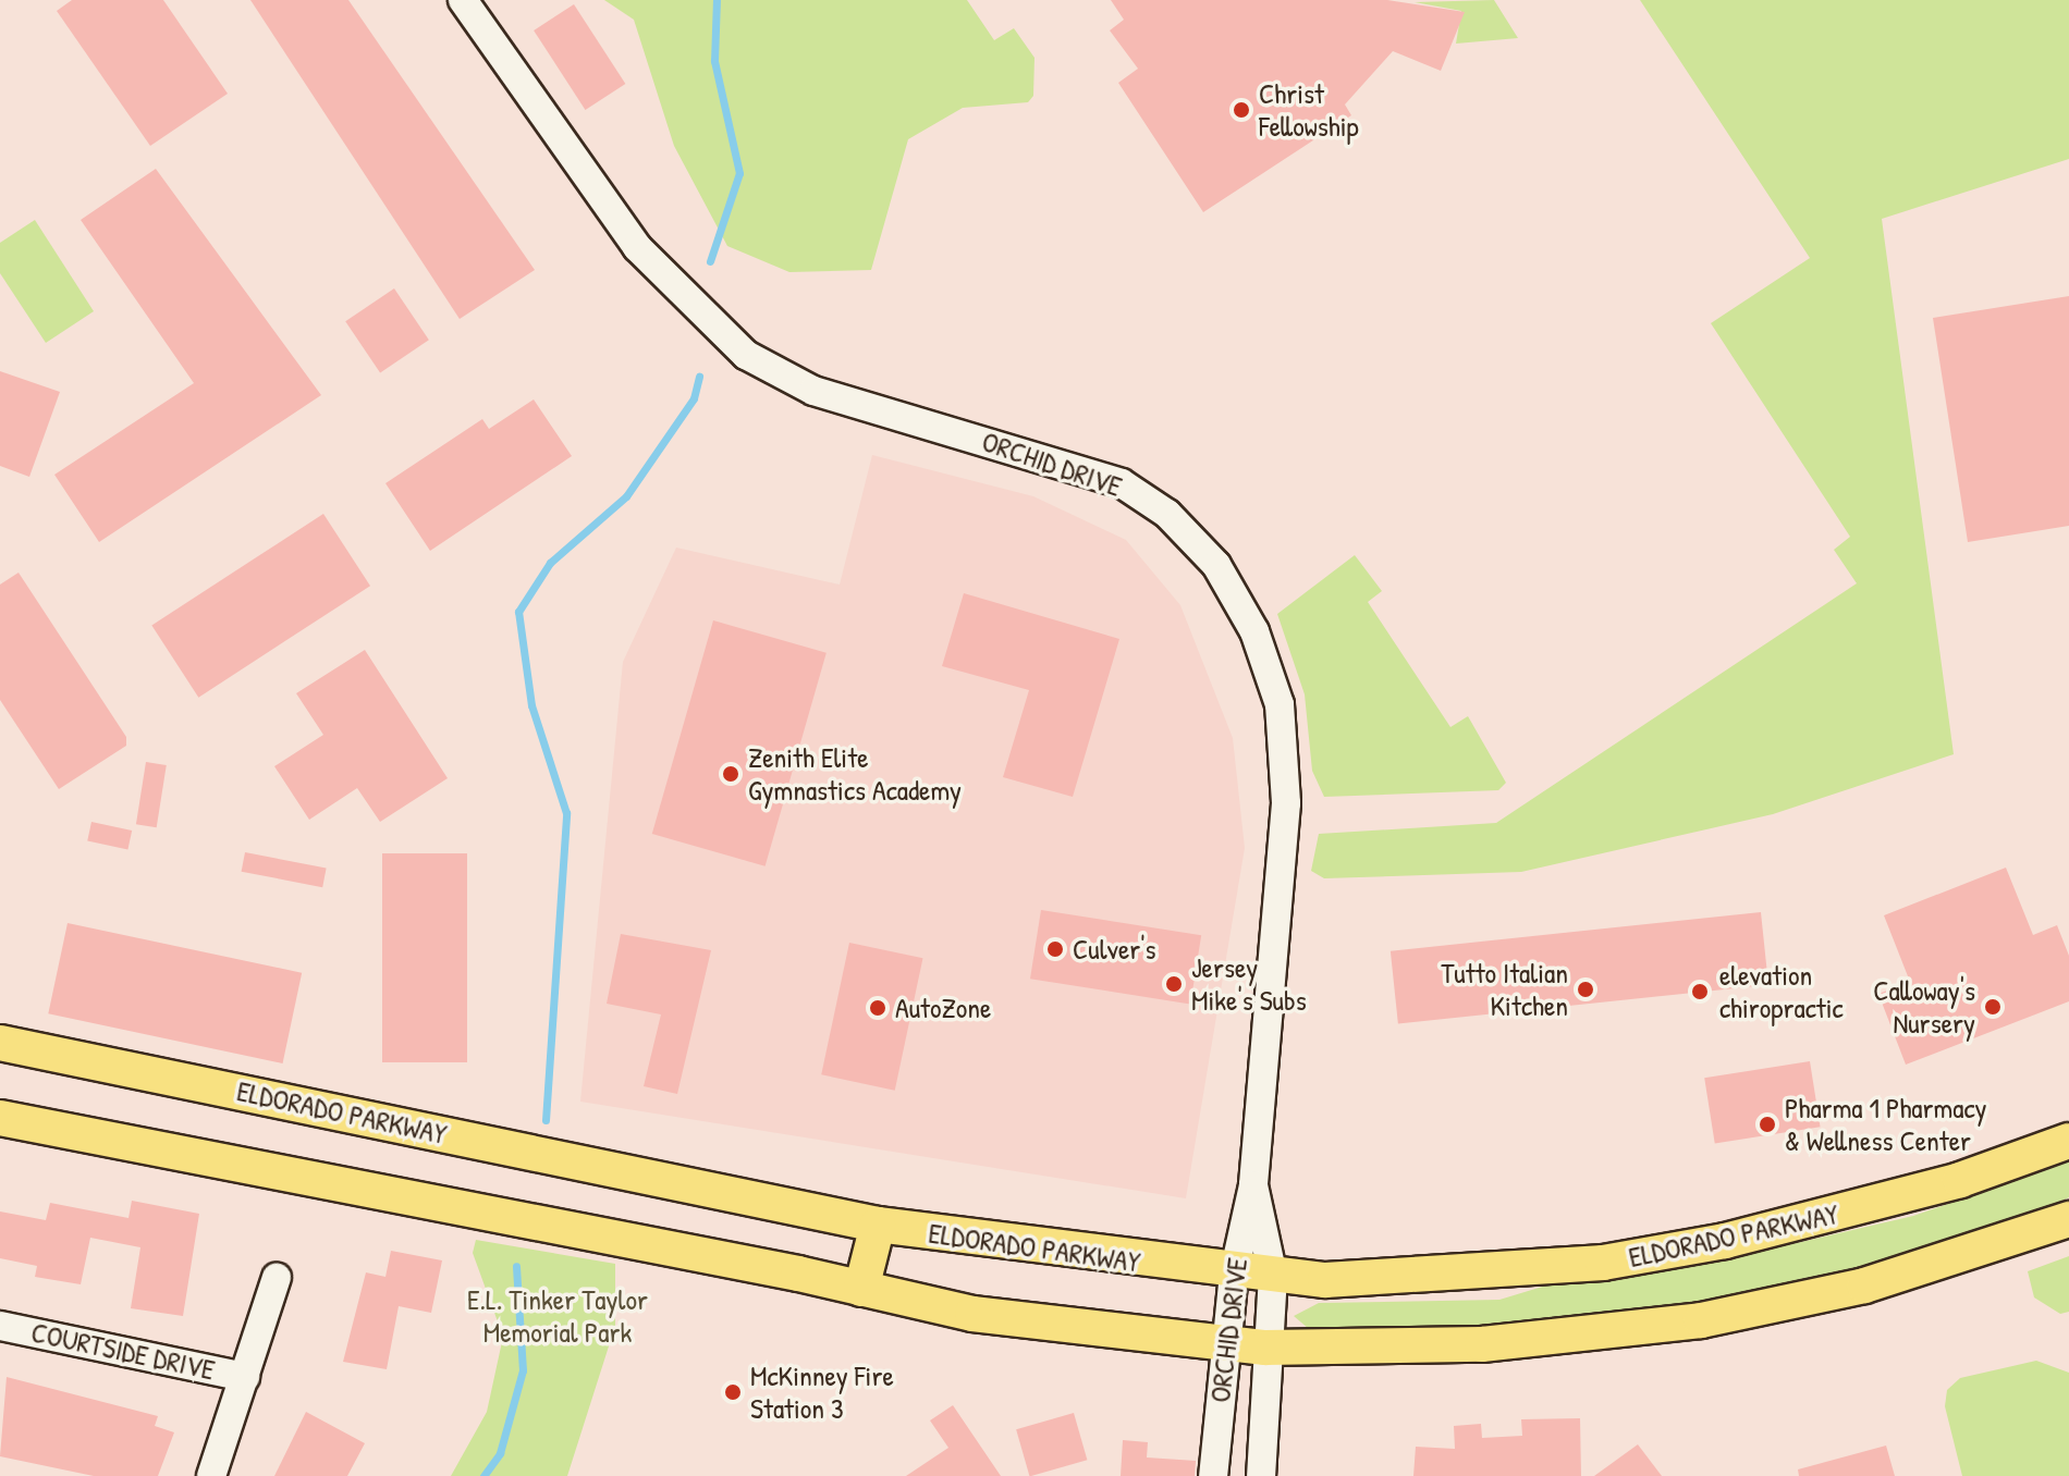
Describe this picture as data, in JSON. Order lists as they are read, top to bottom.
{
  "streets": {
    "main road": ["ELDORADO PARKWAY"],
    "street": ["ORCHID DRIVE", "COURTSIDE DRIVE"]
  },
  "crossings": [
    ["ORCHID DRIVE", "ELDORADO PARKWAY"]
  ],
  "parks": ["E.L. Tinker Taylor Memorial Park"],
  "places": [
    "Christ Fellowship",
    "Zenith Elite Gymnastics Academy",
    "Culver's",
    "Jersey Mike's Subs",
    "Tutto Italian Kitchen",
    "elevation chiropractic",
    "Calloway's Nursery",
    "AutoZone",
    "Pharma 1 Pharmacy & Wellness Center",
    "McKinney Fire Station 3"
  ]
}
